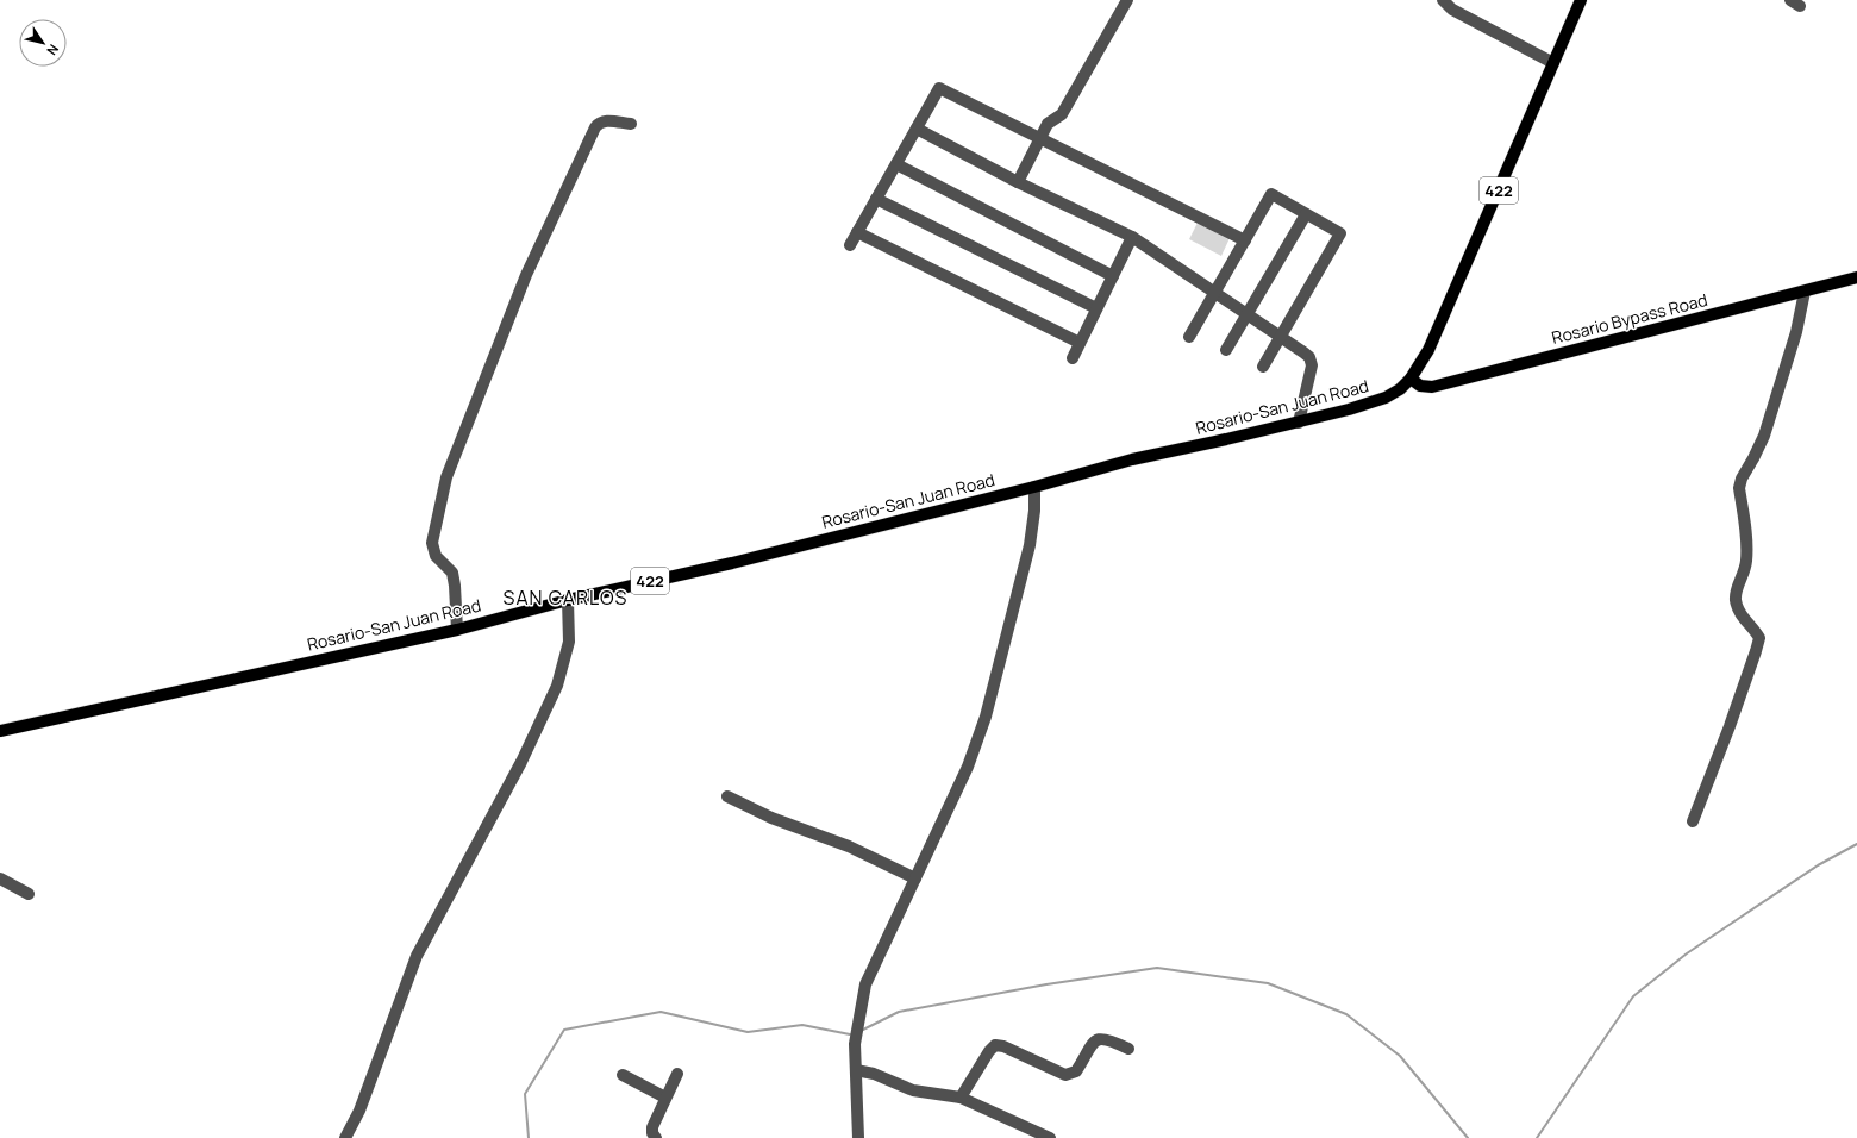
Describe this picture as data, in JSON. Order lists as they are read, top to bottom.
{
  "streets": {
    "main road": ["422", "Rosario Bypass Road", "Rosario-San Juan Road"]
  },
  "crossings": [
    ["Rosario Bypass Road", "Rosario-San Juan Road"]
  ],
  "districts": ["SAN CARLOS"],
  "north": "bottom right"
}
